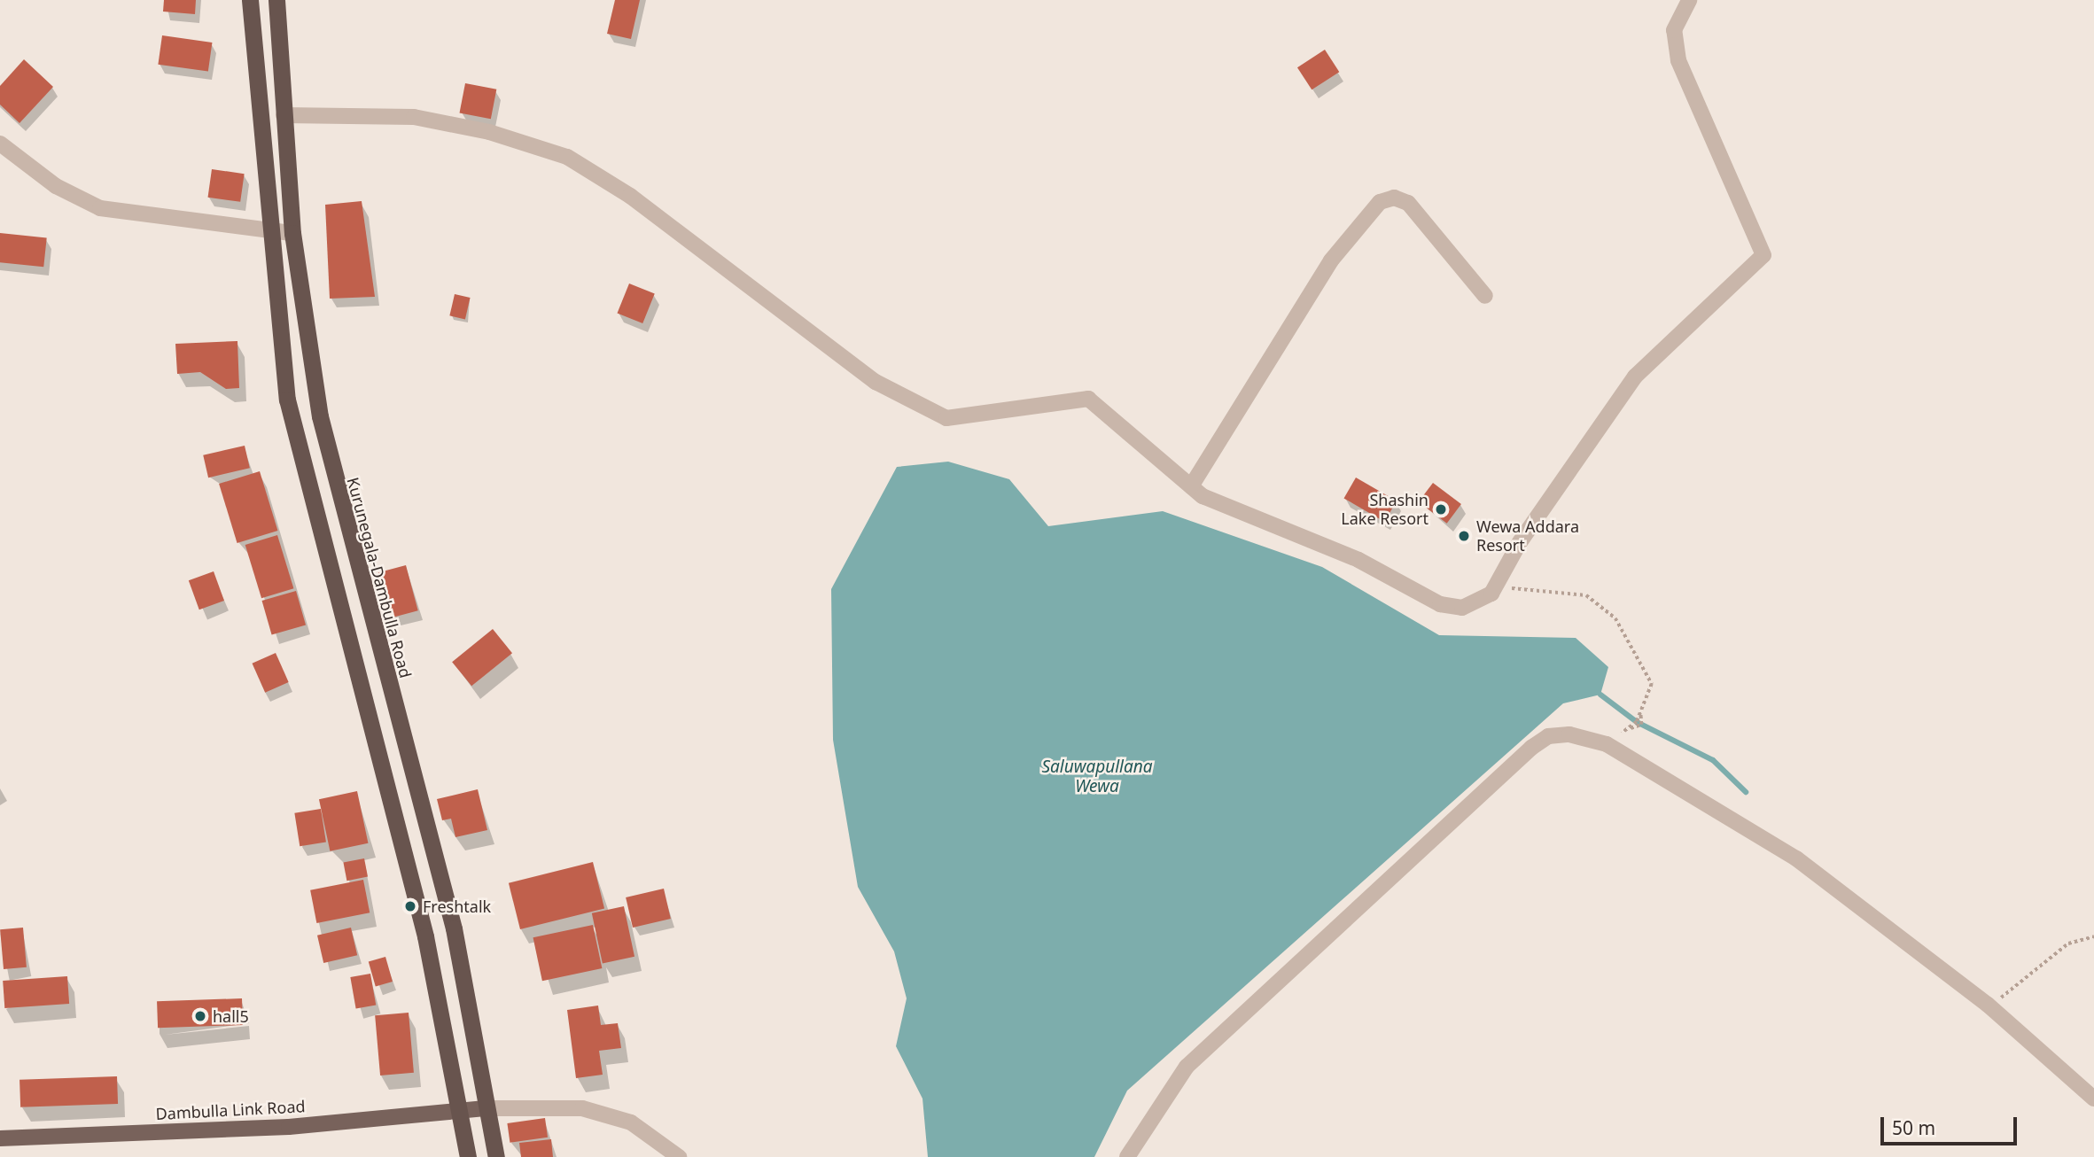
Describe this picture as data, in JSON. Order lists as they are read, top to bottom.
{
  "streets": {
    "highway": ["Kurunegala-Dambulla Road"],
    "main road": ["Dambulla Link Road"]
  },
  "crossings": [
    ["Kurunegala-Dambulla Road", "Dambulla Link Road"]
  ],
  "water": ["Saluwapullana Wewa"],
  "places": [
    "Shashin Lake Resort",
    "Wewa Addara Resort",
    "Freshtalk",
    "hall5"
  ],
  "scale_bar": "50 m"
}
